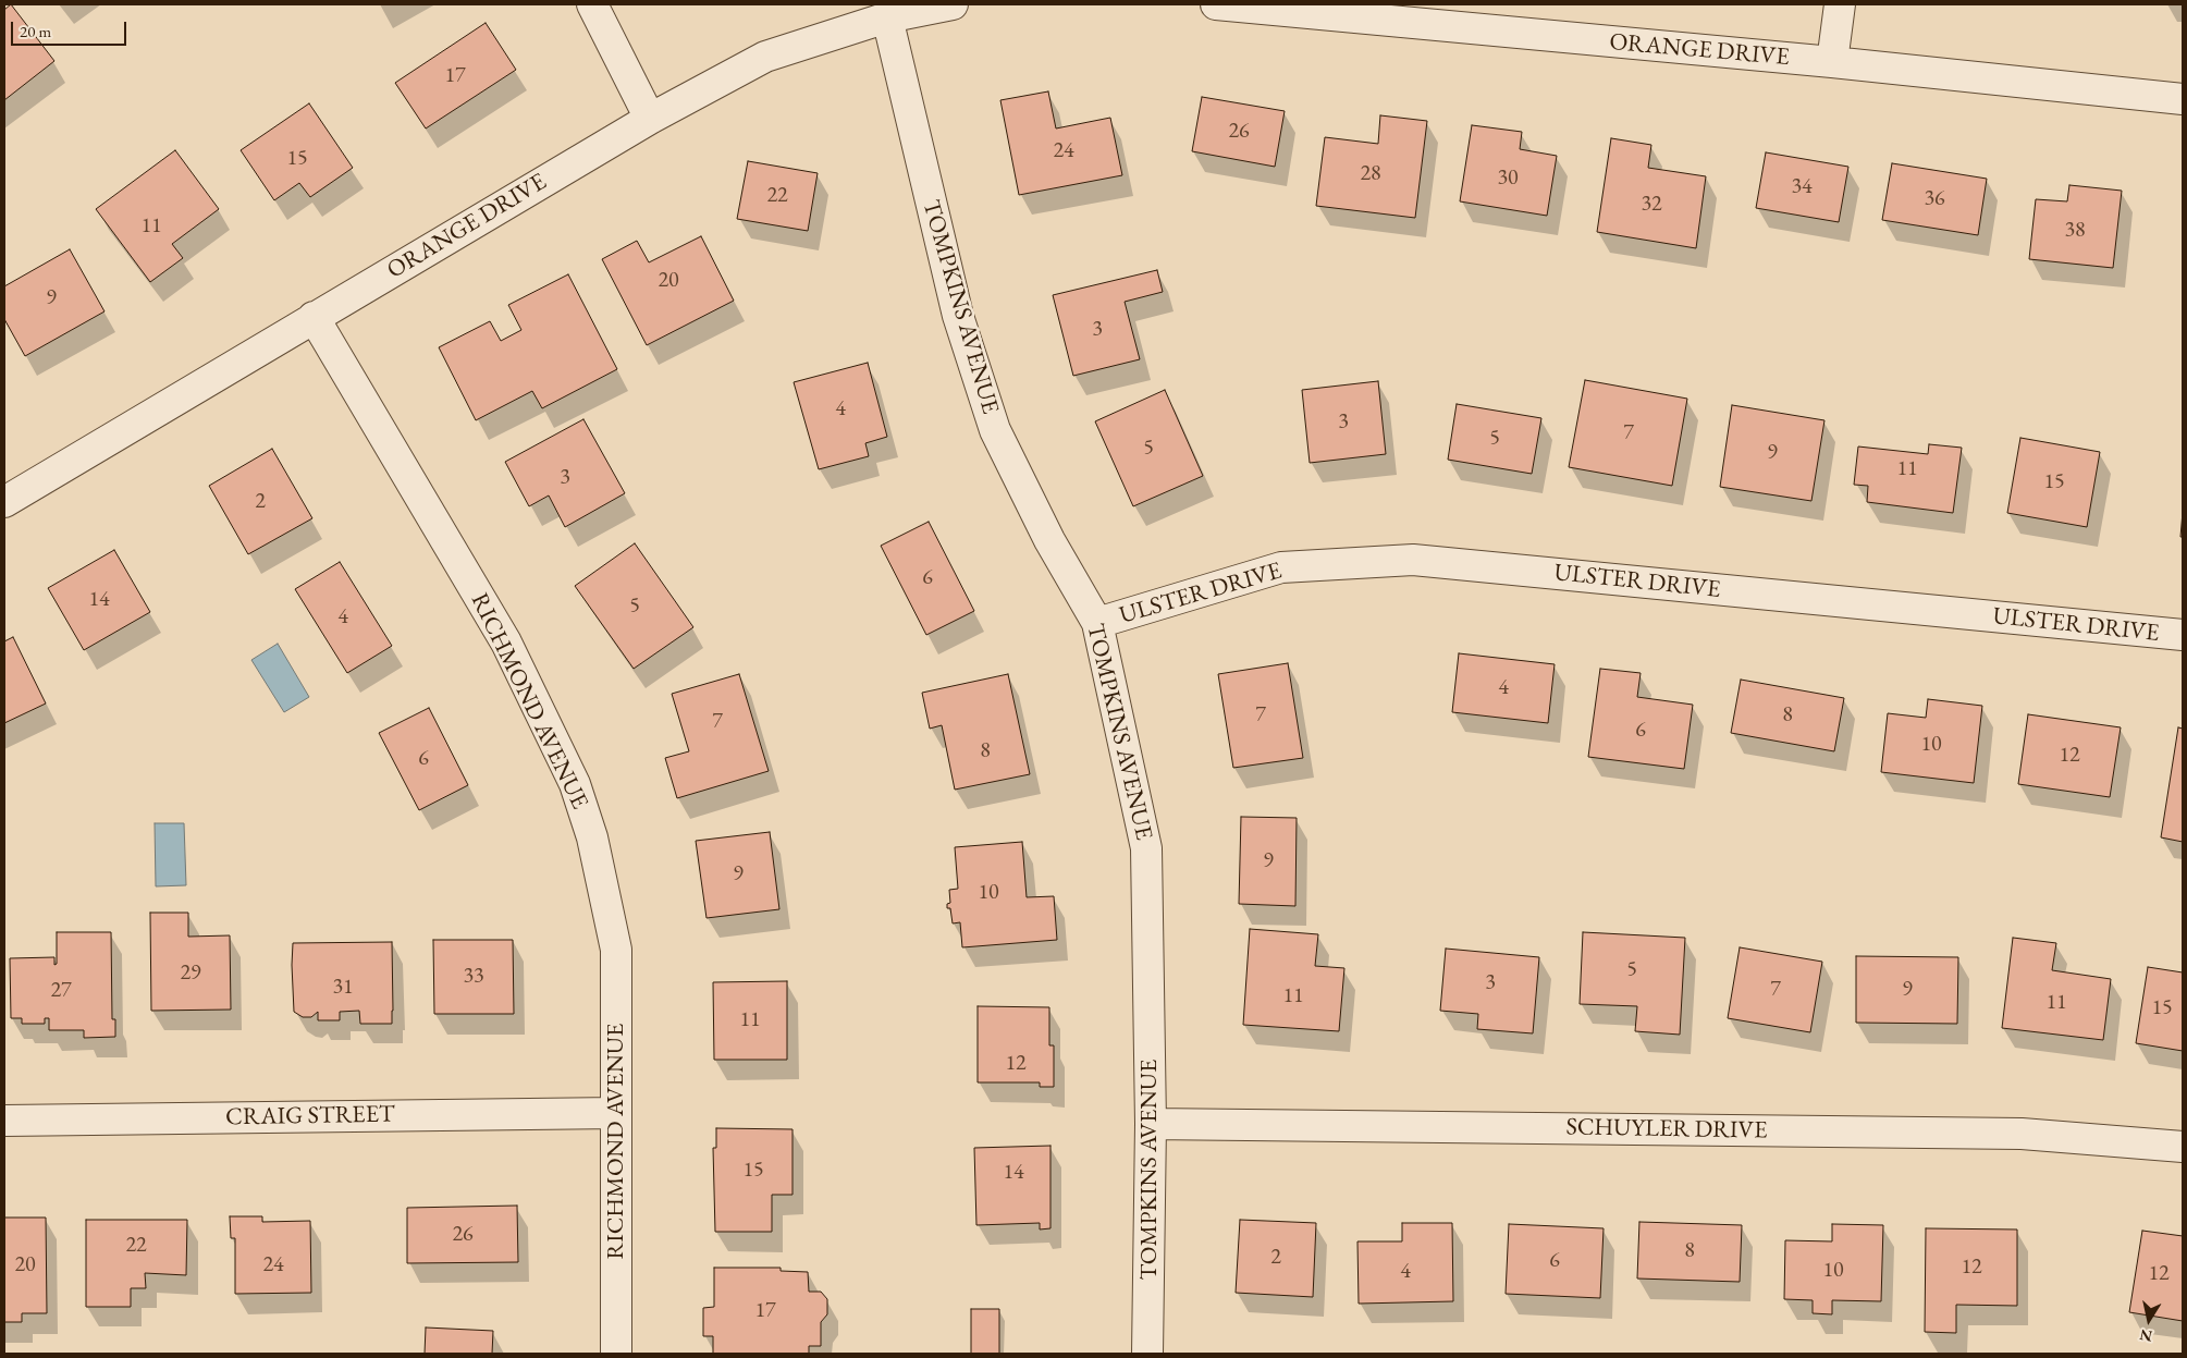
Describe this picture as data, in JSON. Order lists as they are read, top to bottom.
{
  "streets": {
    "street": [
      "ORANGE DRIVE",
      "TOMPKINS AVENUE",
      "ULSTER DRIVE",
      "RICHMOND AVENUE",
      "CRAIG STREET",
      "SCHUYLER DRIVE"
    ]
  },
  "crossings": [
    ["ORANGE DRIVE", "TOMPKINS AVENUE"],
    ["ORANGE DRIVE", "RICHMOND AVENUE"],
    ["TOMPKINS AVENUE", "ULSTER DRIVE"],
    ["TOMPKINS AVENUE", "SCHUYLER DRIVE"],
    ["RICHMOND AVENUE", "CRAIG STREET"]
  ],
  "house_numbers": [
    "17",
    "26",
    "24",
    "15",
    "28",
    "30",
    "34",
    "22",
    "36",
    "32",
    "11",
    "38",
    "20",
    "9",
    "3",
    "4",
    "3",
    "7",
    "5",
    "5",
    "9",
    "11",
    "3",
    "15",
    "2",
    "6",
    "14",
    "5",
    "4",
    "4",
    "7",
    "8",
    "7",
    "6",
    "10",
    "8",
    "12",
    "6",
    "9",
    "9",
    "10",
    "5",
    "29",
    "33",
    "3",
    "31",
    "7",
    "9",
    "27",
    "11",
    "11",
    "15",
    "11",
    "12",
    "15",
    "14",
    "26",
    "22",
    "8",
    "2",
    "6",
    "20",
    "24",
    "12",
    "10",
    "4",
    "12",
    "17"
  ],
  "scale_bar": "20 m",
  "north": "bottom"
}
